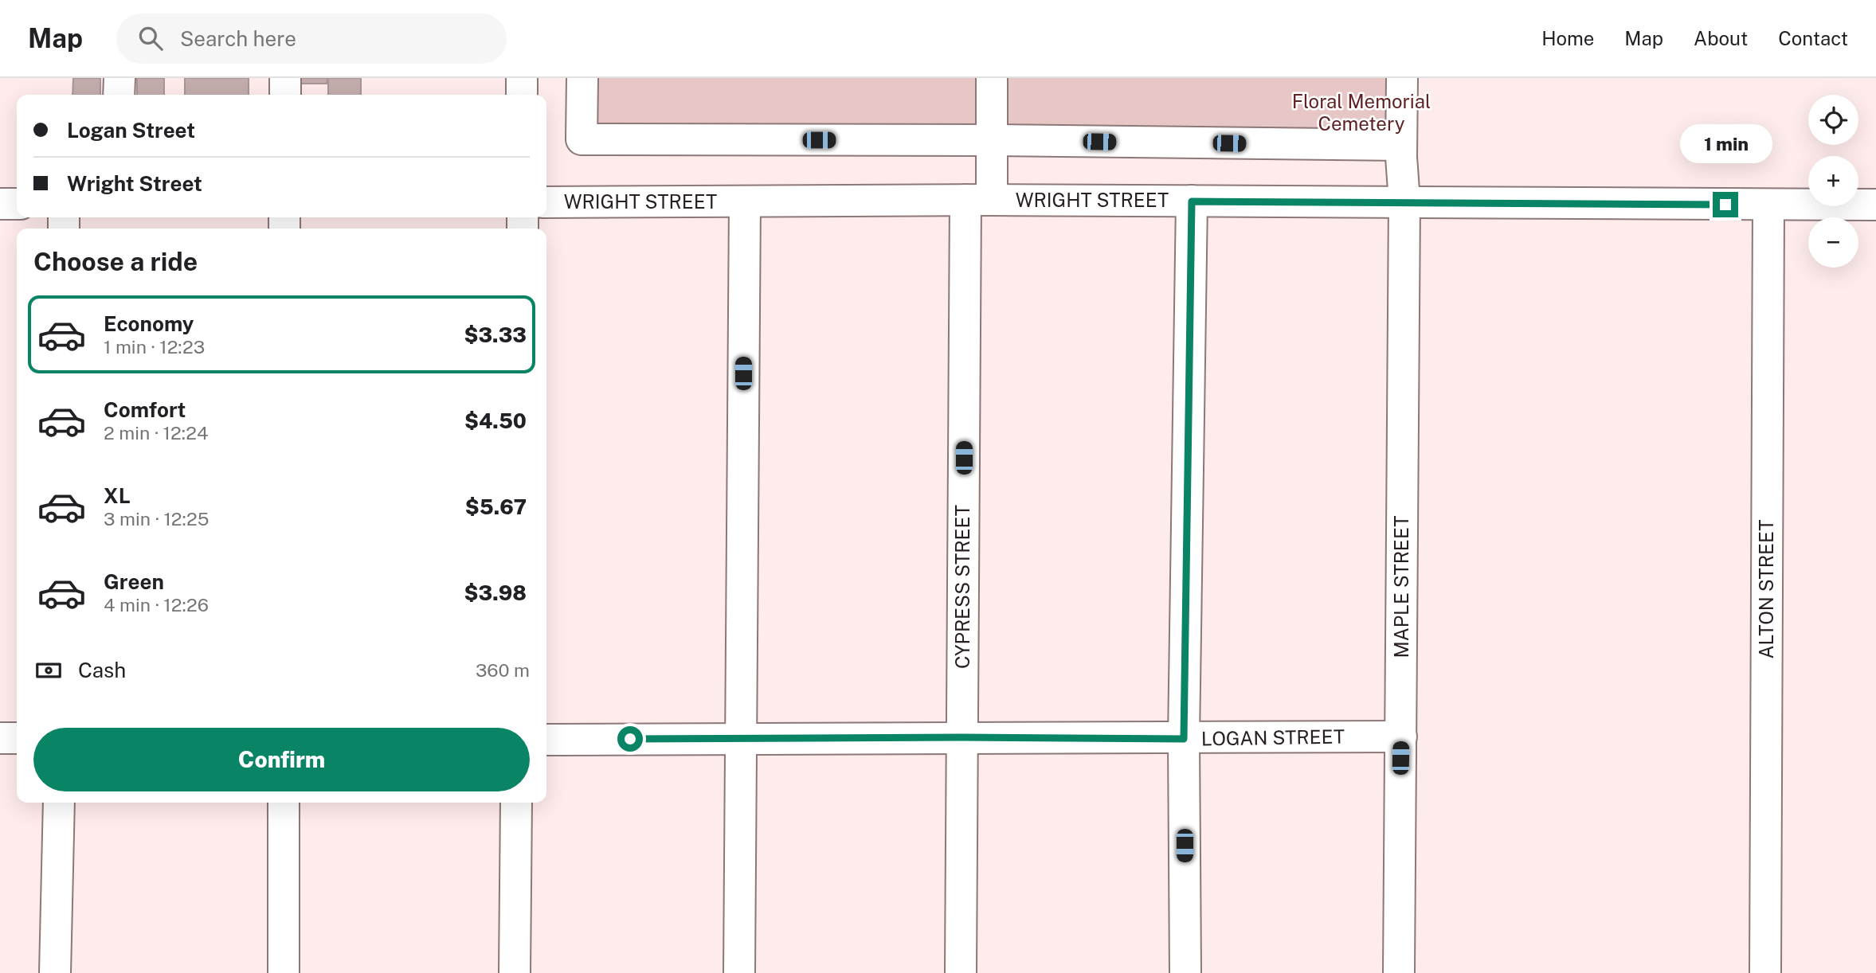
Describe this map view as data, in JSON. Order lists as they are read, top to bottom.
{
  "streets": {
    "street": [
      "WRIGHT STREET",
      "CYPRESS STREET",
      "MAPLE STREET",
      "ALTON STREET",
      "LOGAN STREET"
    ]
  },
  "crossings": [
    ["WRIGHT STREET", "CYPRESS STREET"],
    ["WRIGHT STREET", "MAPLE STREET"],
    ["WRIGHT STREET", "ALTON STREET"],
    ["CYPRESS STREET", "LOGAN STREET"],
    ["MAPLE STREET", "LOGAN STREET"]
  ],
  "parks": ["Floral Memorial Cemetery"],
  "page": {
    "header": "Map",
    "search": "Search here",
    "nav": [
      "Home",
      "Map",
      "About",
      "Contact"
    ],
    "map_buttons": ["+", "−"],
    "banner": ["Logan Street", "Wright Street"],
    "bubble": "1 min",
    "heading": "Choose a ride",
    "list": [
      {
        "name": "Economy",
        "note": "1 min · 12:23",
        "value": "$3.33"
      },
      {
        "name": "Comfort",
        "note": "2 min · 12:24",
        "value": "$4.50"
      },
      {
        "name": "XL",
        "note": "3 min · 12:25",
        "value": "$5.67"
      },
      {
        "name": "Green",
        "note": "4 min · 12:26",
        "value": "$3.98"
      }
    ],
    "pay": ["Cash", "360 m"],
    "buttons": "Confirm"
  }
}
